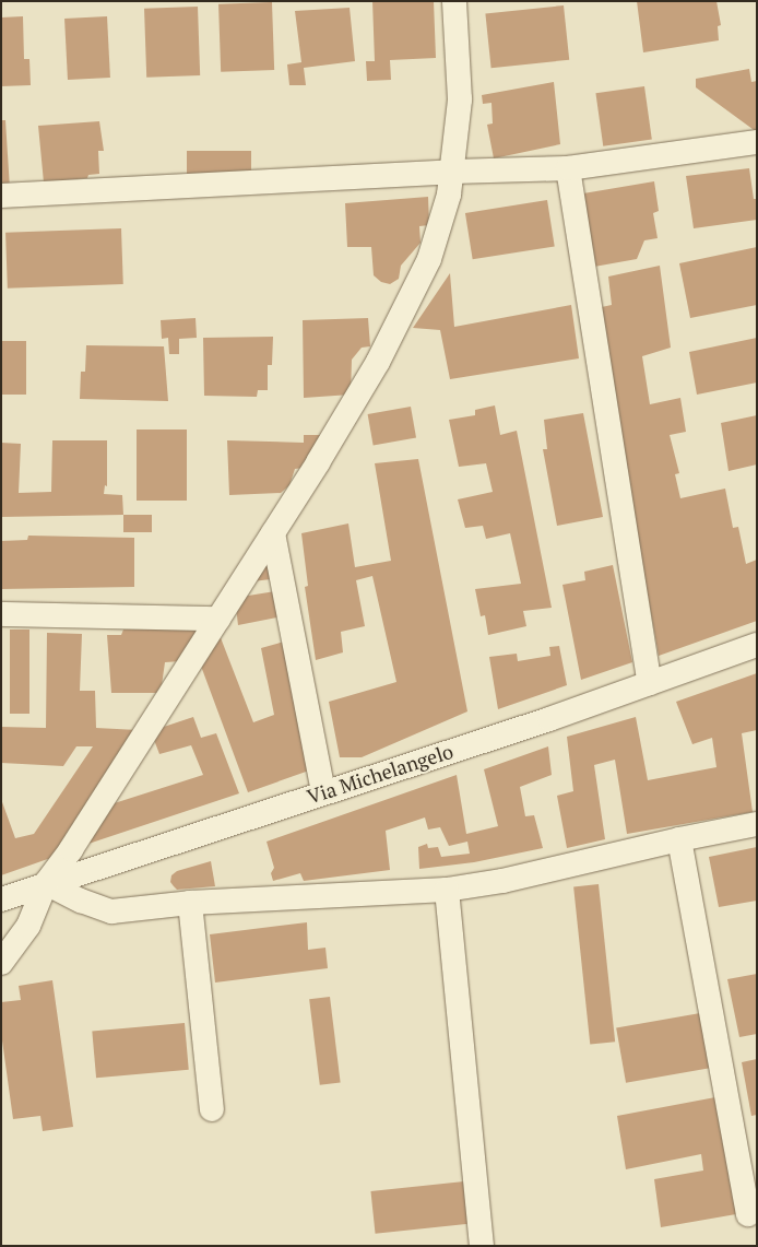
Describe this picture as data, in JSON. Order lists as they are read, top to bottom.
{
  "streets": {
    "street": ["Via Michelangelo"]
  }
}
